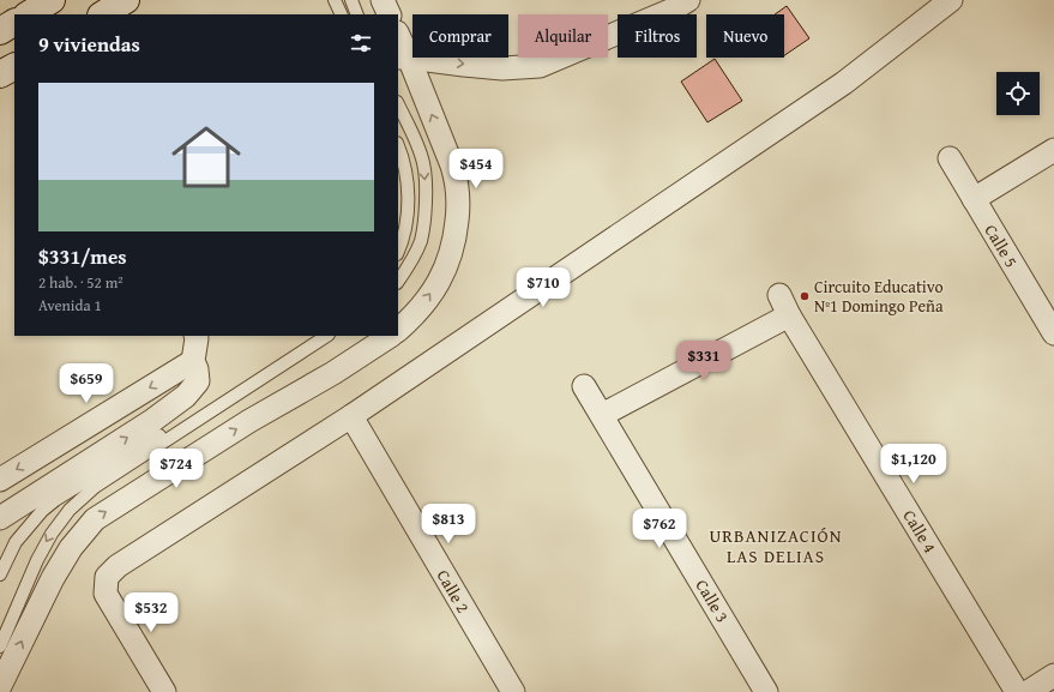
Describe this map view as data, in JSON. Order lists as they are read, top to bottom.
{
  "streets": {
    "street": [
      "Calle 5",
      "Calle 4",
      "Calle 2",
      "Calle 3"
    ]
  },
  "crossings": [
    ["Calle 4", "Calle 3"]
  ],
  "districts": ["URBANIZACIÓN LAS DELIAS"],
  "places": ["Circuito Educativo Nº1 Domingo Peña"],
  "page": {
    "chip": [
      "Comprar",
      "Alquilar",
      "Filtros",
      "Nuevo"
    ],
    "heading": "9 viviendas",
    "list": [
      {
        "name": "$331/mes",
        "note": "2 hab. · 52 m² · Avenida 1"
      }
    ],
    "price": [
      "$454",
      "$710",
      "$331",
      "$659",
      "$1,120",
      "$724",
      "$813",
      "$762",
      "$532"
    ]
  }
}
